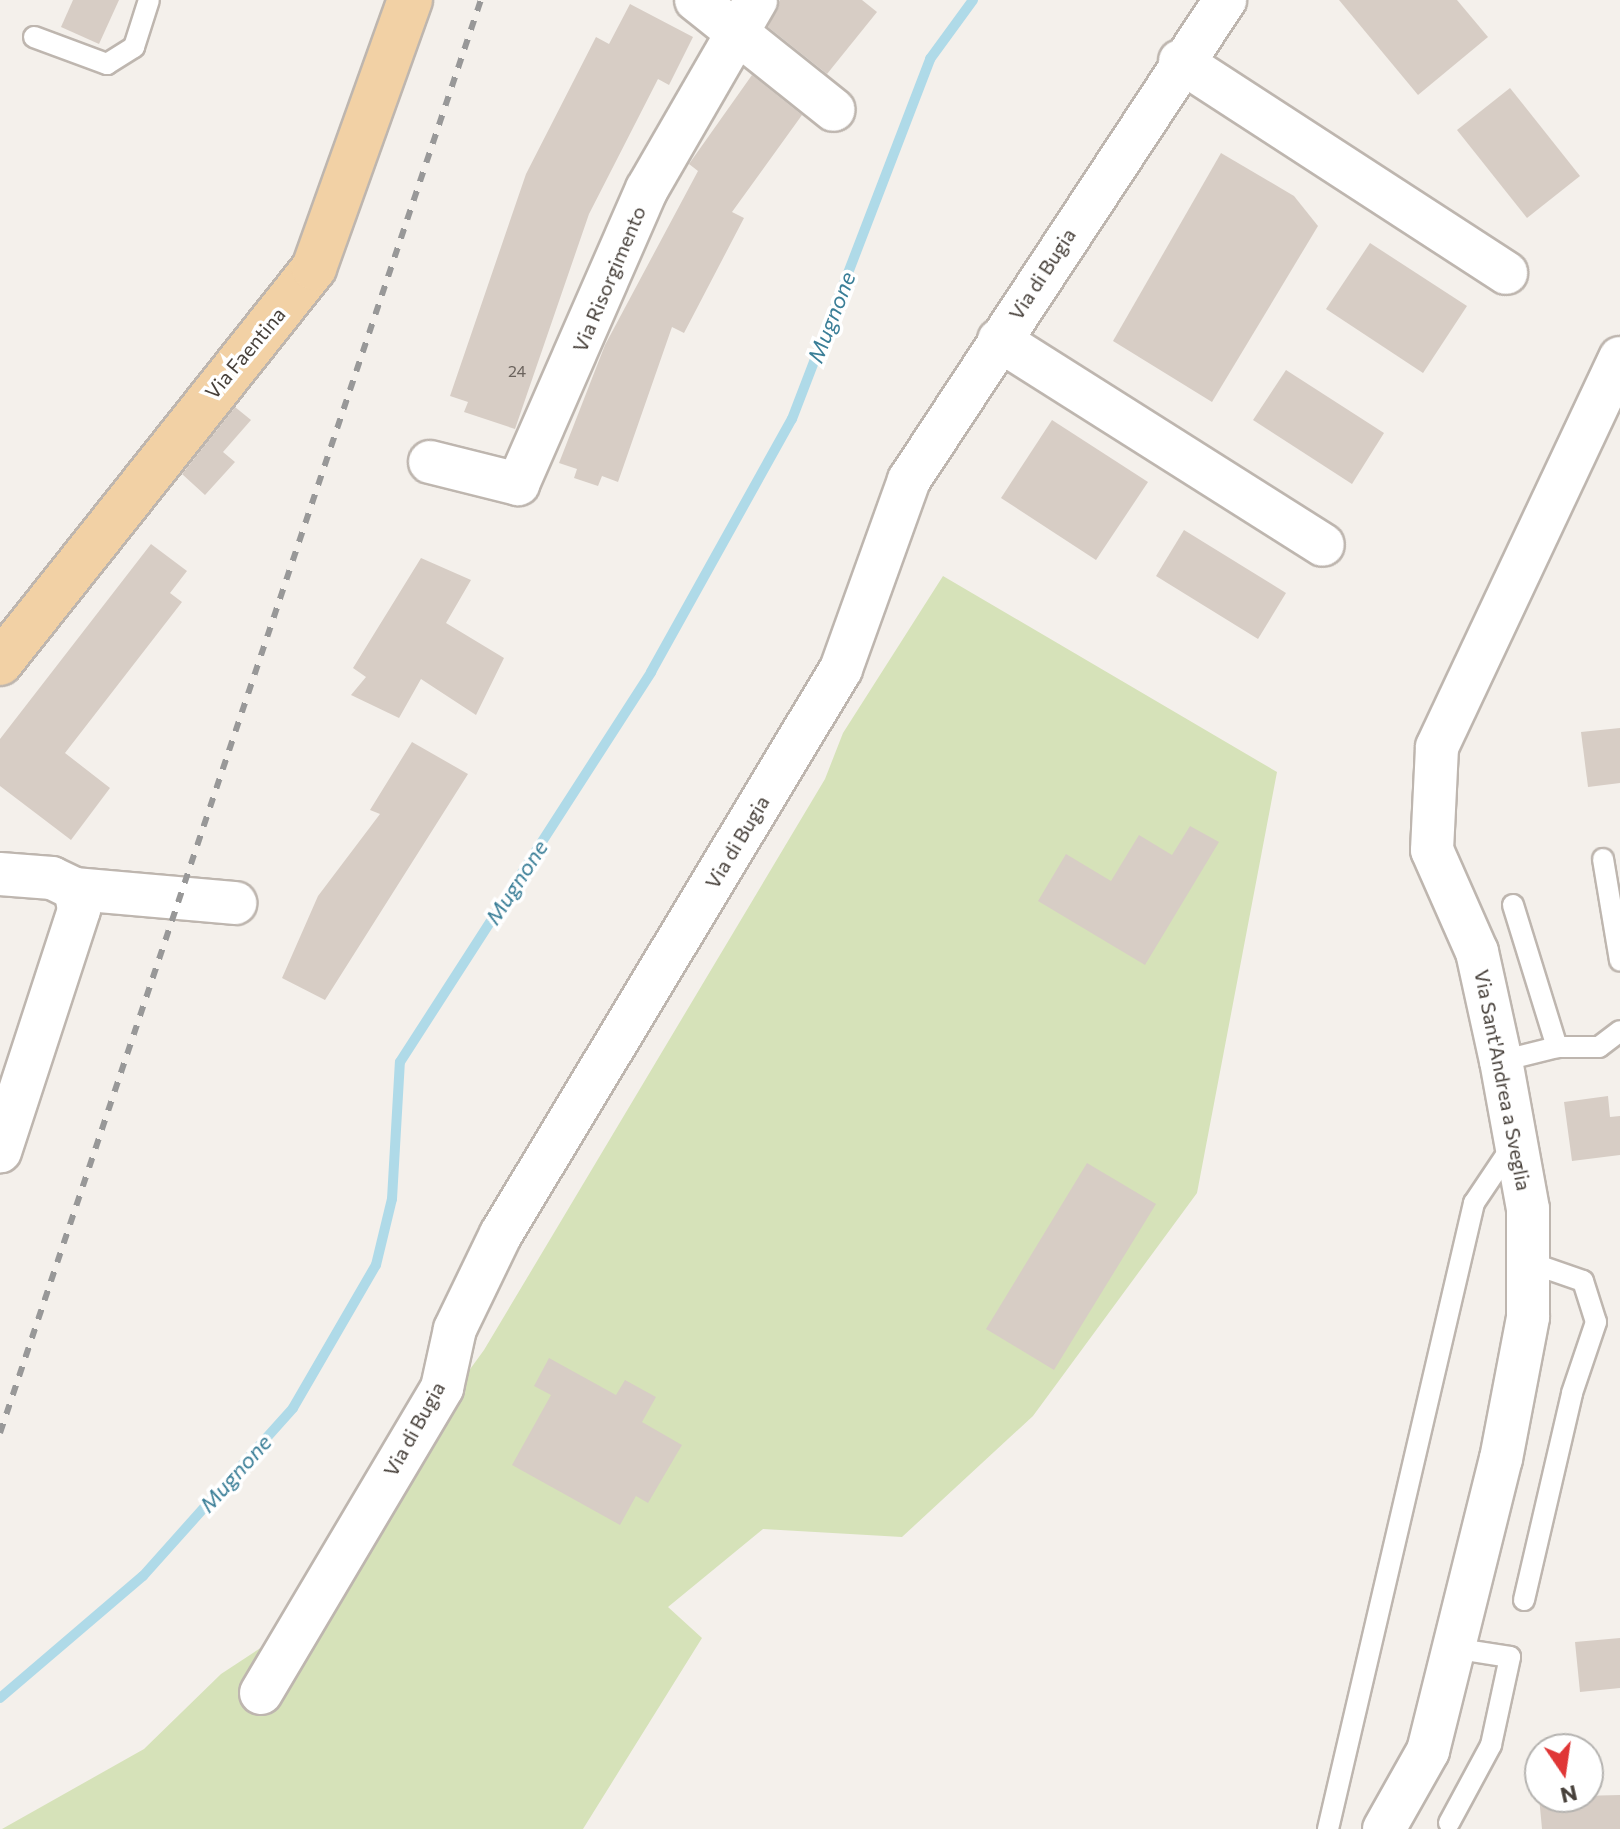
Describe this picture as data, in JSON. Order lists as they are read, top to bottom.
{
  "streets": {
    "main road": ["Via Faentina"],
    "street": ["Via di Bugia", "Via Risorgimento", "Via Sant'Andrea a Sveglia"]
  },
  "water": ["Mugnone"],
  "house_numbers": ["24"],
  "north": "bottom"
}
